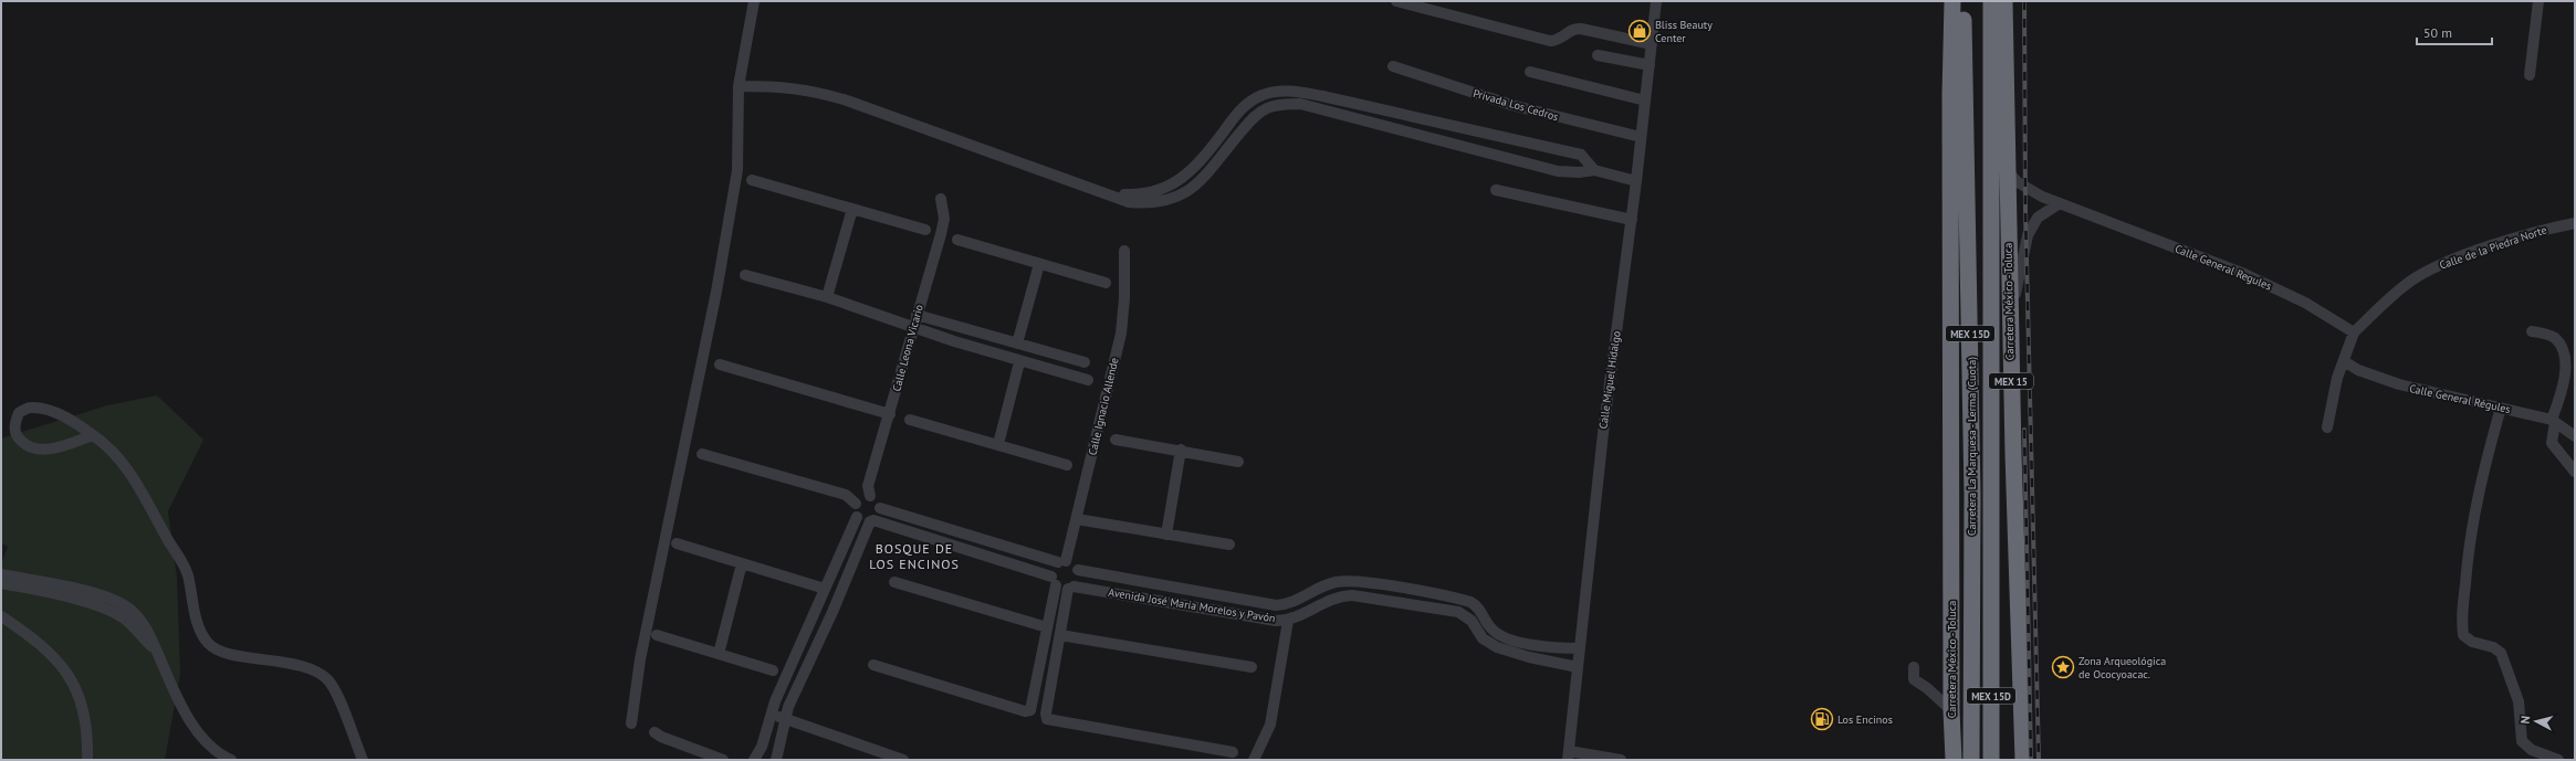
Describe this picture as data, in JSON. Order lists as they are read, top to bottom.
{
  "streets": {
    "highway": [
      "Carretera México - Toluca",
      "MEX 15D",
      "MEX 15",
      "Carretera La Marquesa - Lerma (Cuota)"
    ],
    "street": [
      "Privada Los Cedros",
      "Calle de la Piedra Norte",
      "Calle General Regules",
      "Calle Leona Vicario",
      "Calle Miguel Hidalgo",
      "Calle General Régules",
      "Calle Ignacio Allende",
      "Avenida José María Morelos y Pavón"
    ]
  },
  "crossings": [
    ["Privada Los Cedros", "Calle Miguel Hidalgo"],
    ["Calle de la Piedra Norte", "Calle General Regules"],
    ["Calle General Regules", "Carretera México - Toluca"],
    ["Calle Miguel Hidalgo", "Avenida José María Morelos y Pavón"],
    ["Calle Ignacio Allende", "Avenida José María Morelos y Pavón"]
  ],
  "districts": ["BOSQUE DE LOS ENCINOS"],
  "places": {
    "shop": ["Bliss Beauty Center"],
    "place": ["Zona Arqueológica de Ococyoacac."],
    "fuel station": ["Los Encinos"]
  },
  "scale_bar": "50 m",
  "north": "left"
}
